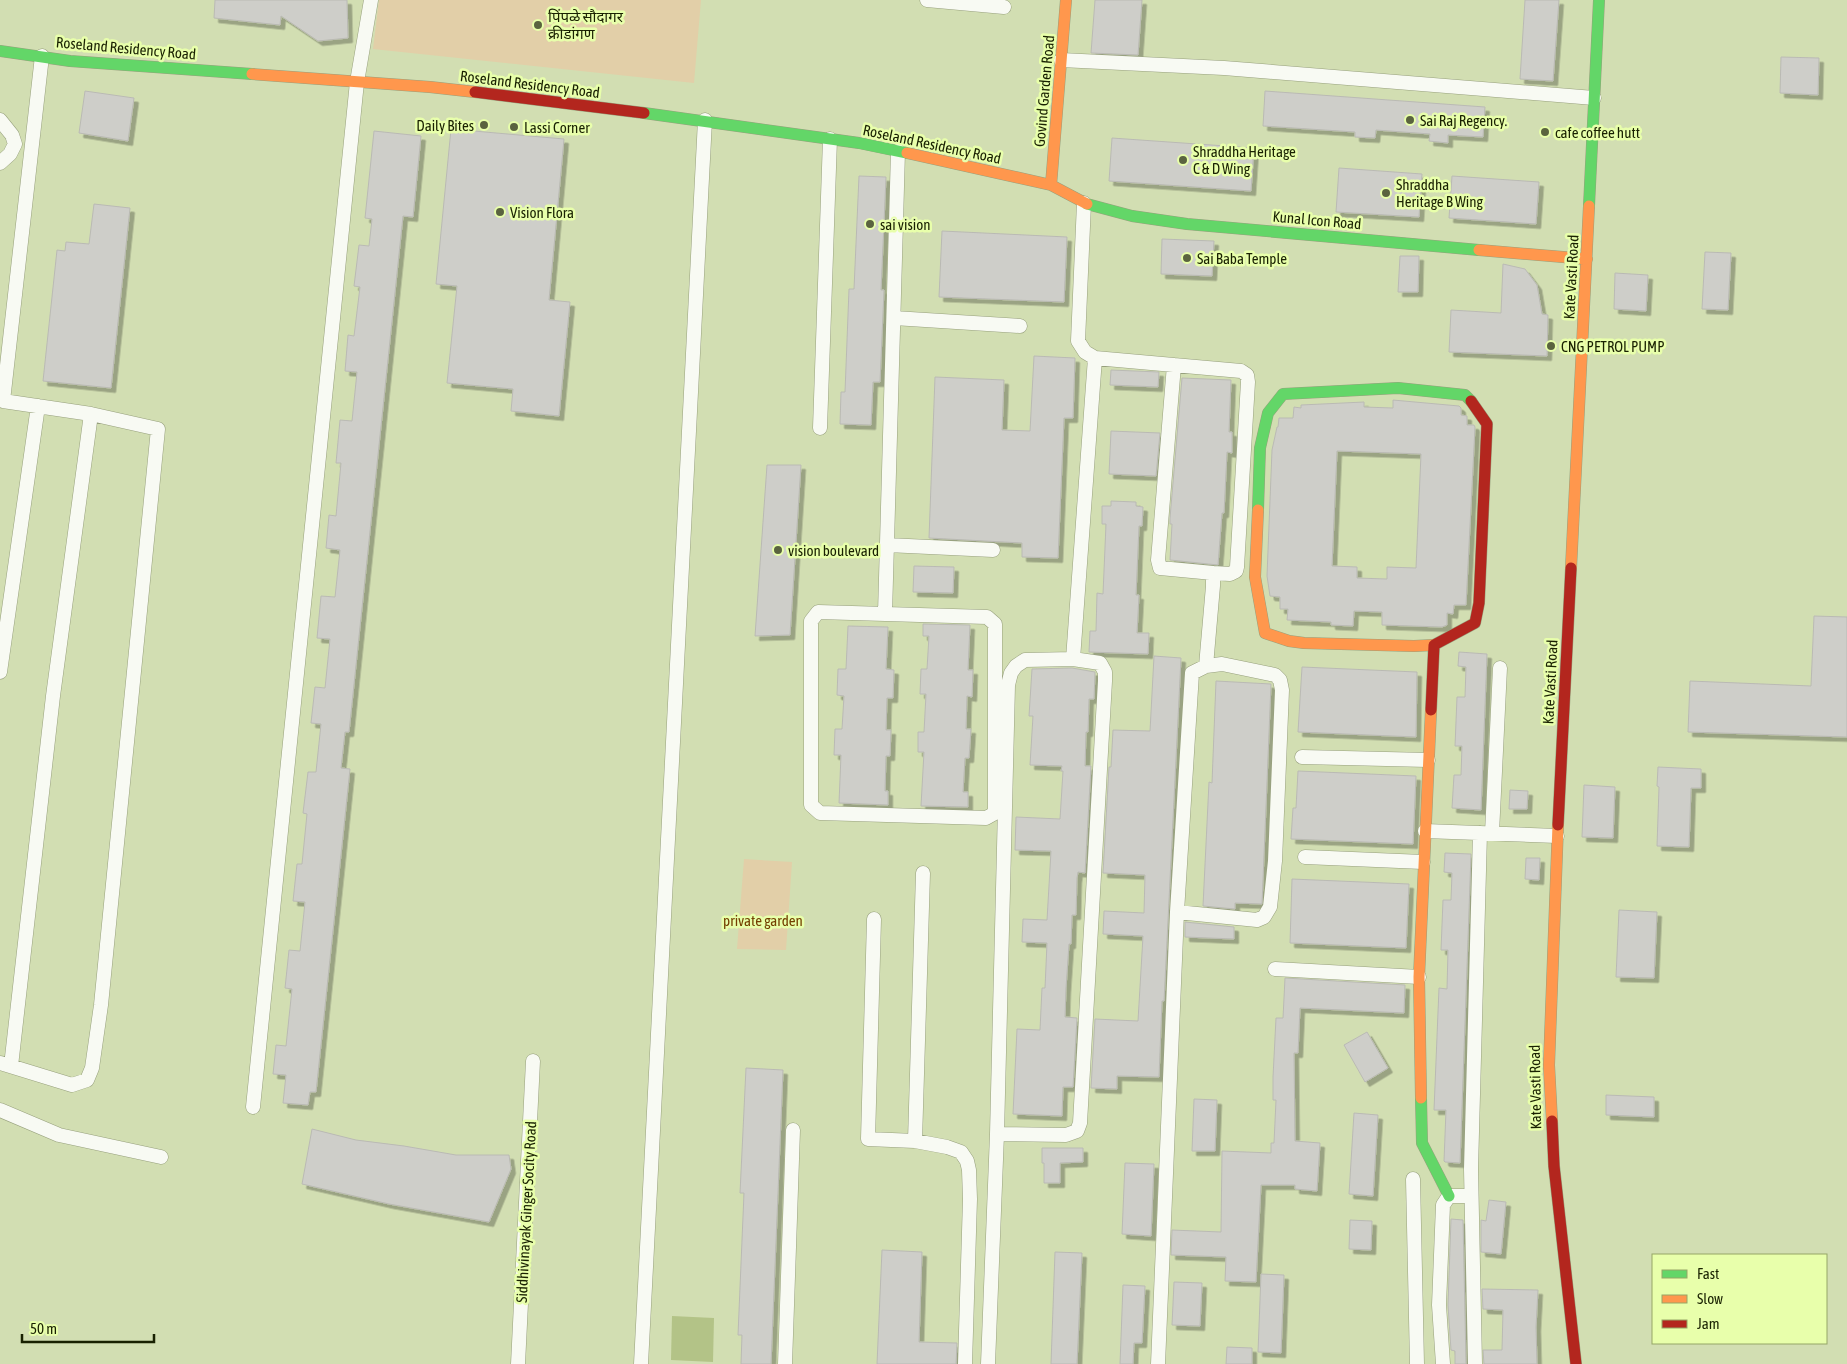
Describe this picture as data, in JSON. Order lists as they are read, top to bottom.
{
  "streets": {
    "street": [
      "Roseland Residency Road",
      "Govind Garden Road",
      "Kunal Icon Road",
      "Kate Vasti Road",
      "Siddhivinayak Ginger Socity Road"
    ]
  },
  "crossings": [
    ["Roseland Residency Road", "Govind Garden Road"],
    ["Roseland Residency Road", "Kunal Icon Road"],
    ["Govind Garden Road", "Kunal Icon Road"],
    ["Kunal Icon Road", "Kate Vasti Road"]
  ],
  "parks": ["private garden"],
  "places": [
    "पिंपळे सौदागर क्रीडांगण",
    "Sai Raj Regency.",
    "Daily Bites",
    "Lassi Corner",
    "cafe coffee hutt",
    "Shraddha Heritage C & D Wing",
    "Shraddha Heritage B Wing",
    "Vision Flora",
    "sai vision",
    "Sai Baba Temple",
    "CNG PETROL PUMP",
    "vision boulevard"
  ],
  "legend": ["Fast", "Slow", "Jam"],
  "scale_bar": "50 m"
}
